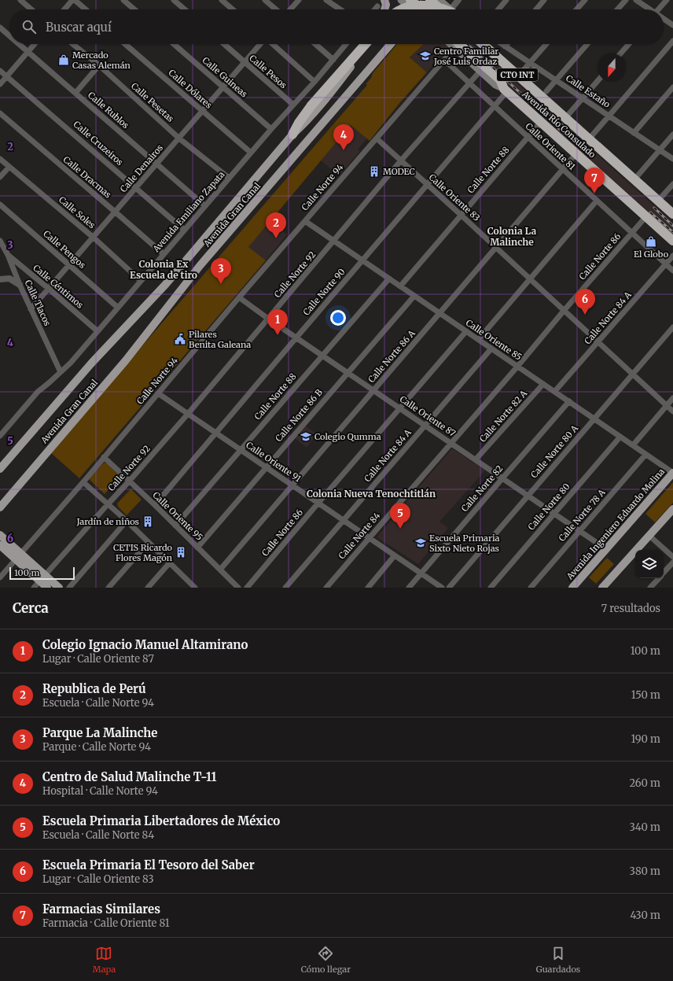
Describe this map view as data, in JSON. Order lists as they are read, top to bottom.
{
  "streets": {
    "highway": ["CTO INT", "Avenida Río Consulado"],
    "main road": ["Avenida Gran Canal", "Avenida Ingeniero Eduardo Molina"],
    "street": [
      "Calle Pesos",
      "Calle Guineas",
      "Calle Dólares",
      "Calle Estaño",
      "Calle Pesetas",
      "Calle Rublos",
      "Calle Cruzeiros",
      "Calle Oriente 81",
      "Calle Denairos",
      "Calle Norte 88",
      "Calle Dracmas",
      "Calle Norte 94",
      "Calle Oriente 83",
      "Avenida Emiliano Zapata",
      "Calle Soles",
      "Calle Pengos",
      "Calle Norte 86",
      "Calle Norte 92",
      "Calle Céntimos",
      "Calle Norte 90",
      "Calle Tlacos",
      "Calle Norte 84 A",
      "Calle Oriente 85",
      "Calle Norte 86 A",
      "Calle Norte 86 B",
      "Calle Oriente 87",
      "Calle Norte 82 A",
      "Calle Norte 80 A",
      "Calle Oriente 91",
      "Calle Norte 82",
      "Calle Norte 80",
      "Calle Norte 78 A",
      "Calle Oriente 95",
      "Calle Norte 84"
    ]
  },
  "crossings": [
    ["Calle Pesos", "Calle Denairos"],
    ["Calle Pesos", "Avenida Emiliano Zapata"],
    ["CTO INT", "Avenida Río Consulado"],
    ["CTO INT", "Calle Norte 90"],
    ["Calle Guineas", "Calle Denairos"],
    ["Calle Guineas", "Avenida Emiliano Zapata"],
    ["Calle Dólares", "Calle Denairos"],
    ["Calle Dólares", "Avenida Emiliano Zapata"],
    ["Calle Pesetas", "Calle Denairos"],
    ["Calle Pesetas", "Avenida Emiliano Zapata"],
    ["Calle Rublos", "Calle Denairos"],
    ["Calle Rublos", "Avenida Emiliano Zapata"],
    ["Avenida Río Consulado", "Calle Norte 88"],
    ["Avenida Río Consulado", "Calle Norte 86"],
    ["Avenida Río Consulado", "Calle Norte 92"],
    ["Avenida Río Consulado", "Calle Norte 90"],
    ["Avenida Río Consulado", "Calle Norte 86 A"],
    ["Calle Cruzeiros", "Calle Denairos"],
    ["Calle Cruzeiros", "Avenida Emiliano Zapata"],
    ["Calle Oriente 81", "Calle Norte 88"],
    ["Calle Oriente 81", "Calle Norte 94"],
    ["Calle Oriente 81", "Calle Norte 86"],
    ["Calle Oriente 81", "Calle Norte 92"],
    ["Calle Oriente 81", "Calle Norte 90"],
    ["Calle Oriente 81", "Calle Norte 84 A"],
    ["Calle Oriente 81", "Calle Norte 86 A"],
    ["Calle Denairos", "Calle Dracmas"],
    ["Calle Denairos", "Calle Soles"],
    ["Calle Denairos", "Calle Pengos"],
    ["Calle Denairos", "Calle Céntimos"],
    ["Calle Denairos", "Calle Tlacos"],
    ["Calle Norte 88", "Calle Oriente 83"],
    ["Calle Norte 88", "Calle Oriente 85"],
    ["Calle Norte 88", "Calle Oriente 87"],
    ["Calle Norte 88", "Calle Oriente 91"],
    ["Calle Norte 88", "Calle Oriente 95"],
    ["Calle Dracmas", "Avenida Emiliano Zapata"],
    ["Calle Norte 94", "Calle Oriente 83"],
    ["Calle Norte 94", "Calle Oriente 85"],
    ["Calle Norte 94", "Calle Oriente 87"],
    ["Calle Norte 94", "Calle Oriente 91"],
    ["Calle Norte 94", "Calle Oriente 95"],
    ["Calle Oriente 83", "Calle Norte 86"],
    ["Calle Oriente 83", "Calle Norte 92"],
    ["Calle Oriente 83", "Calle Norte 90"],
    ["Calle Oriente 83", "Calle Norte 84 A"],
    ["Calle Oriente 83", "Calle Norte 86 A"],
    ["Calle Oriente 83", "Calle Norte 80 A"],
    ["Avenida Emiliano Zapata", "Calle Soles"],
    ["Avenida Emiliano Zapata", "Calle Pengos"],
    ["Avenida Emiliano Zapata", "Calle Céntimos"],
    ["Avenida Emiliano Zapata", "Calle Tlacos"],
    ["Calle Norte 86", "Calle Oriente 85"],
    ["Calle Norte 86", "Calle Oriente 87"],
    ["Calle Norte 86", "Calle Oriente 91"],
    ["Calle Norte 86", "Calle Norte 84"],
    ["Calle Norte 92", "Calle Oriente 85"],
    ["Calle Norte 92", "Calle Oriente 87"],
    ["Calle Norte 92", "Calle Oriente 91"],
    ["Calle Norte 92", "Calle Oriente 95"],
    ["Calle Céntimos", "Calle Tlacos"],
    ["Calle Norte 90", "Calle Oriente 85"],
    ["Calle Norte 90", "Calle Oriente 87"],
    ["Calle Norte 90", "Calle Oriente 91"],
    ["Calle Norte 90", "Calle Oriente 95"],
    ["Calle Norte 84 A", "Calle Oriente 85"],
    ["Calle Norte 84 A", "Calle Oriente 87"],
    ["Calle Norte 84 A", "Calle Oriente 91"],
    ["Calle Oriente 85", "Calle Norte 86 A"],
    ["Calle Oriente 85", "Calle Norte 86 B"],
    ["Calle Oriente 85", "Calle Norte 82 A"],
    ["Calle Oriente 85", "Calle Norte 80 A"],
    ["Calle Oriente 85", "Calle Norte 82"],
    ["Calle Oriente 85", "Calle Norte 80"],
    ["Calle Oriente 85", "Calle Norte 78 A"],
    ["Calle Oriente 85", "Avenida Ingeniero Eduardo Molina"],
    ["Calle Oriente 85", "Calle Norte 84"],
    ["Calle Norte 86 A", "Calle Oriente 87"],
    ["Calle Norte 86 A", "Calle Oriente 91"],
    ["Calle Norte 86 A", "Calle Oriente 95"],
    ["Calle Norte 86 B", "Calle Oriente 87"],
    ["Calle Norte 86 B", "Calle Oriente 91"],
    ["Calle Norte 86 B", "Calle Oriente 95"],
    ["Calle Oriente 87", "Calle Norte 82 A"],
    ["Calle Oriente 87", "Calle Norte 80 A"],
    ["Calle Oriente 87", "Calle Norte 82"],
    ["Calle Oriente 87", "Calle Norte 80"],
    ["Calle Oriente 87", "Calle Norte 78 A"],
    ["Calle Oriente 87", "Avenida Ingeniero Eduardo Molina"],
    ["Calle Oriente 87", "Calle Norte 84"],
    ["Calle Oriente 91", "Calle Norte 82"],
    ["Calle Oriente 91", "Calle Norte 84"]
  ],
  "districts": ["Colonia La Malinche", "Colonia Ex Escuela de tiro", "Colonia Nueva Tenochtitlán"],
  "places": {
    "school or university": ["Centro Familiar José Luis Ordaz", "Colegio Qumma", "Escuela Primaria Sixto Nieto Rojas"],
    "shop": ["Mercado Casas Alemán", "El Globo"],
    "building": ["MODEC", "Jardín de niños", "CETIS Ricardo Flores Magón"],
    "public building": ["Pilares Benita Galeana"]
  },
  "scale_bar": "100 m",
  "north": "bottom",
  "page": {
    "search": "Buscar aquí",
    "pins": [
      "4",
      "7",
      "2",
      "3",
      "6",
      "1",
      "5"
    ],
    "scale": "100 m",
    "heading": ["Cerca", "7 resultados"],
    "list": [
      {
        "mark": "1",
        "name": "Colegio Ignacio Manuel Altamirano",
        "note": "Lugar · Calle Oriente 87",
        "value": "100 m"
      },
      {
        "mark": "2",
        "name": "Republica de Perú",
        "note": "Escuela · Calle Norte 94",
        "value": "150 m"
      },
      {
        "mark": "3",
        "name": "Parque La Malinche",
        "note": "Parque · Calle Norte 94",
        "value": "190 m"
      },
      {
        "mark": "4",
        "name": "Centro de Salud Malinche T-11",
        "note": "Hospital · Calle Norte 94",
        "value": "260 m"
      },
      {
        "mark": "5",
        "name": "Escuela Primaria Libertadores de México",
        "note": "Escuela · Calle Norte 84",
        "value": "340 m"
      },
      {
        "mark": "6",
        "name": "Escuela Primaria El Tesoro del Saber",
        "note": "Lugar · Calle Oriente 83",
        "value": "380 m"
      },
      {
        "mark": "7",
        "name": "Farmacias Similares",
        "note": "Farmacia · Calle Oriente 81",
        "value": "430 m"
      }
    ],
    "nav": ["Mapa", "Cómo llegar", "Guardados"]
  },
  "grid": {
    "rows": [
      "2",
      "3",
      "4",
      "5",
      "6"
    ]
  }
}
